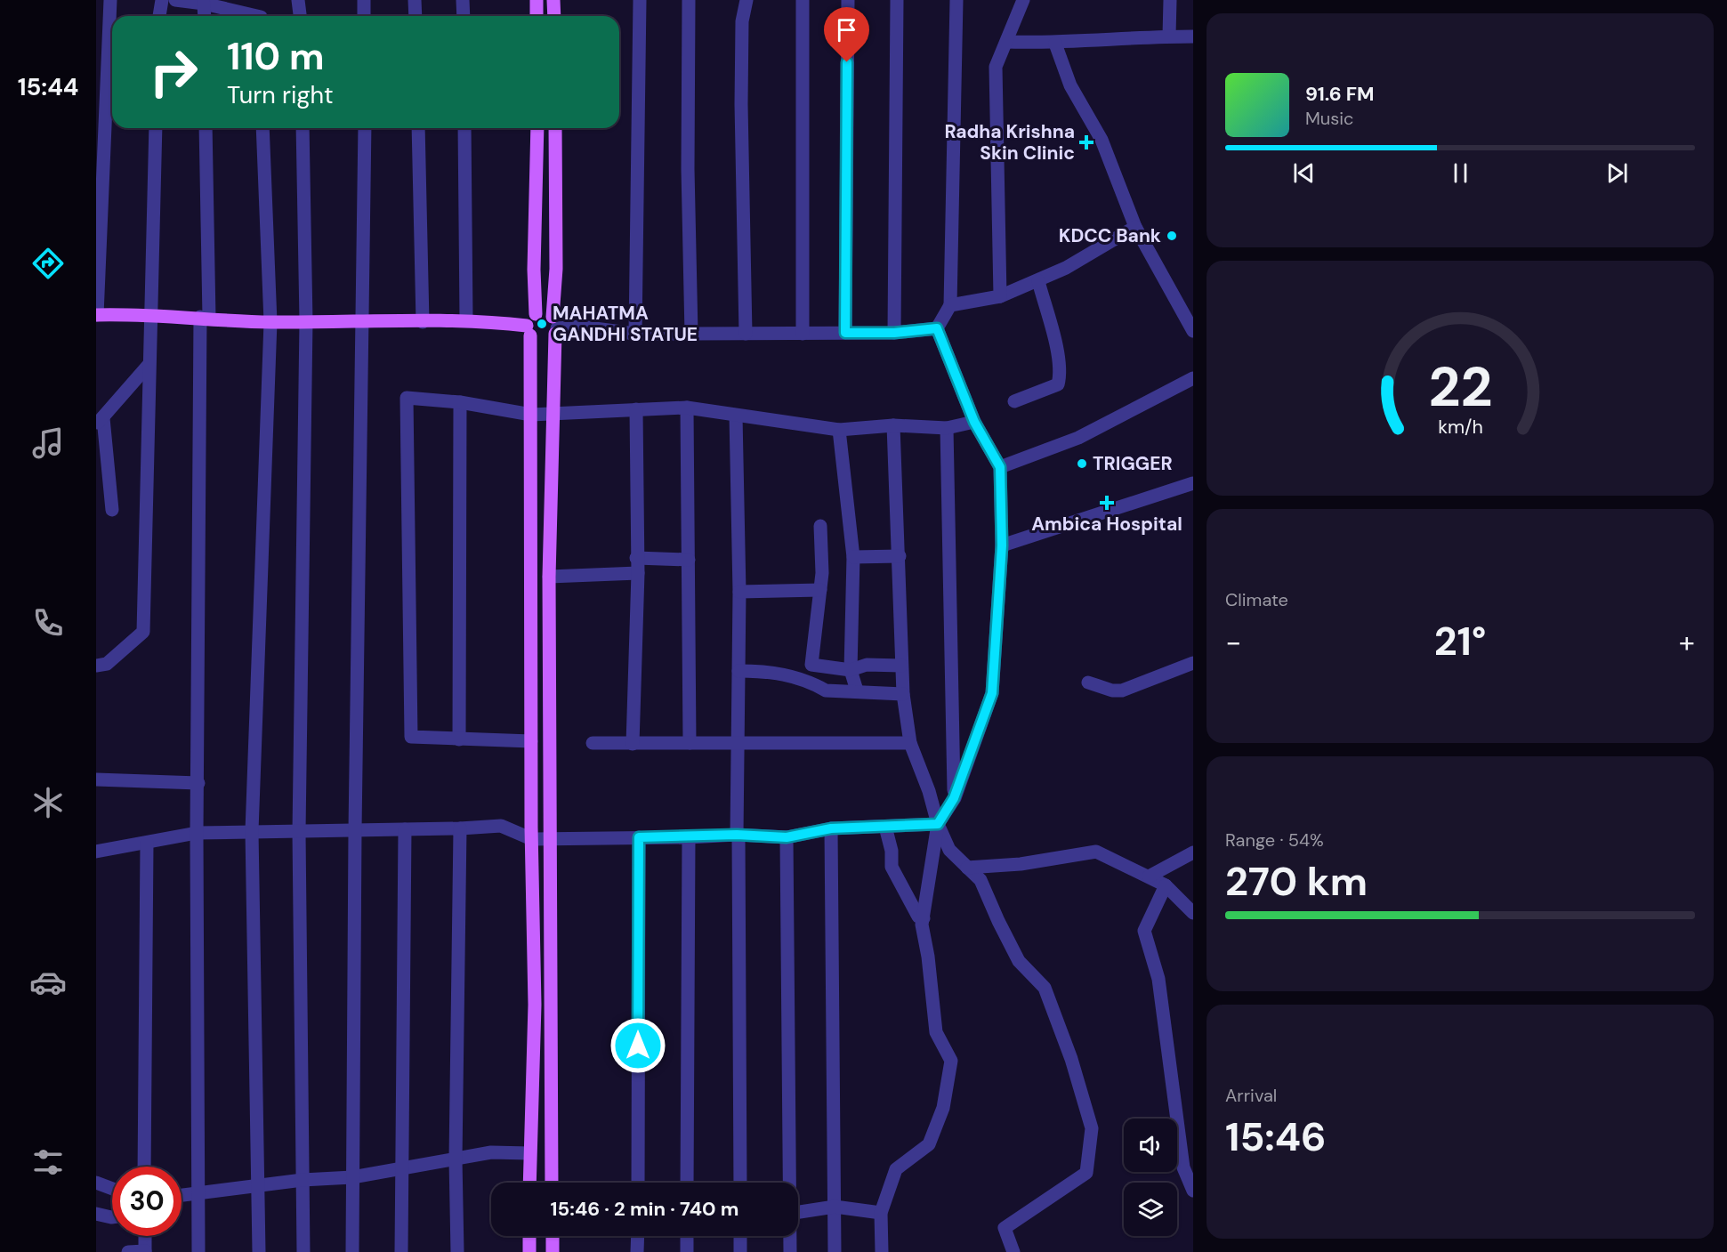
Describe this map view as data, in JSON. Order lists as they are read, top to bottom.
{
  "places": {
    "health": ["Radha Krishna Skin Clinic", "Ambica Hospital"],
    "other": ["KDCC Bank", "MAHATMA GANDHI STATUE", "TRIGGER"]
  },
  "page": {
    "tabs": "15:44",
    "turn": ["110 m", "Turn right"],
    "song": ["91.6 FM", "Music"],
    "tile": [
      "Climate",
      ["Range · 54%", "270 km"],
      ["Arrival", "15:46"]
    ],
    "heat": ["−", "21°", "+"],
    "limit": "30",
    "trip": "15:46 · 2 min · 740 m",
    "gauge": ["22", "km/h"]
  }
}
